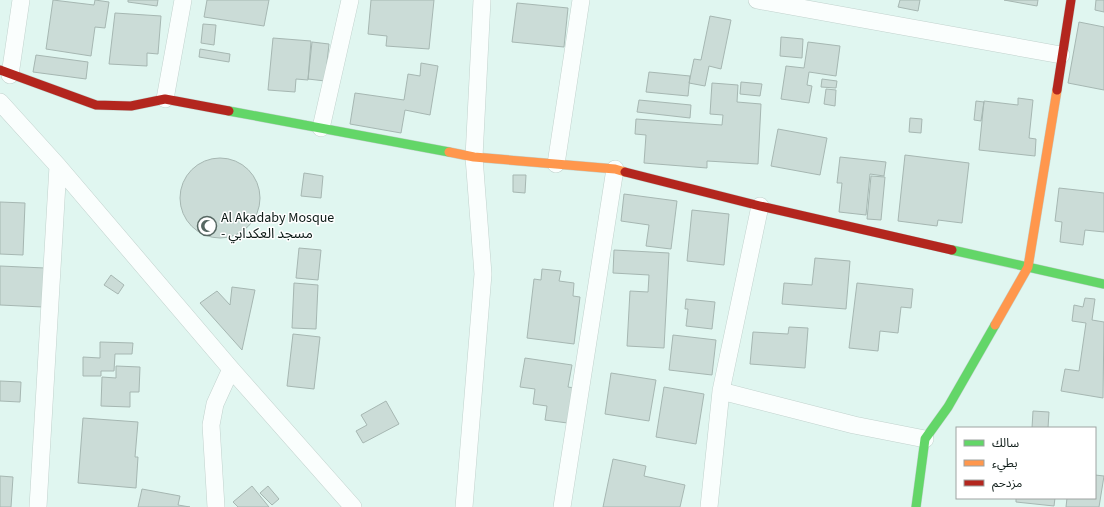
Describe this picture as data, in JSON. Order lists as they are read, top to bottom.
{
  "places": {
    "mosque": ["Al Akadaby Mosque - مسجد العكدابي"]
  },
  "legend": ["سالك", "بطيء", "مزدحم"]
}
